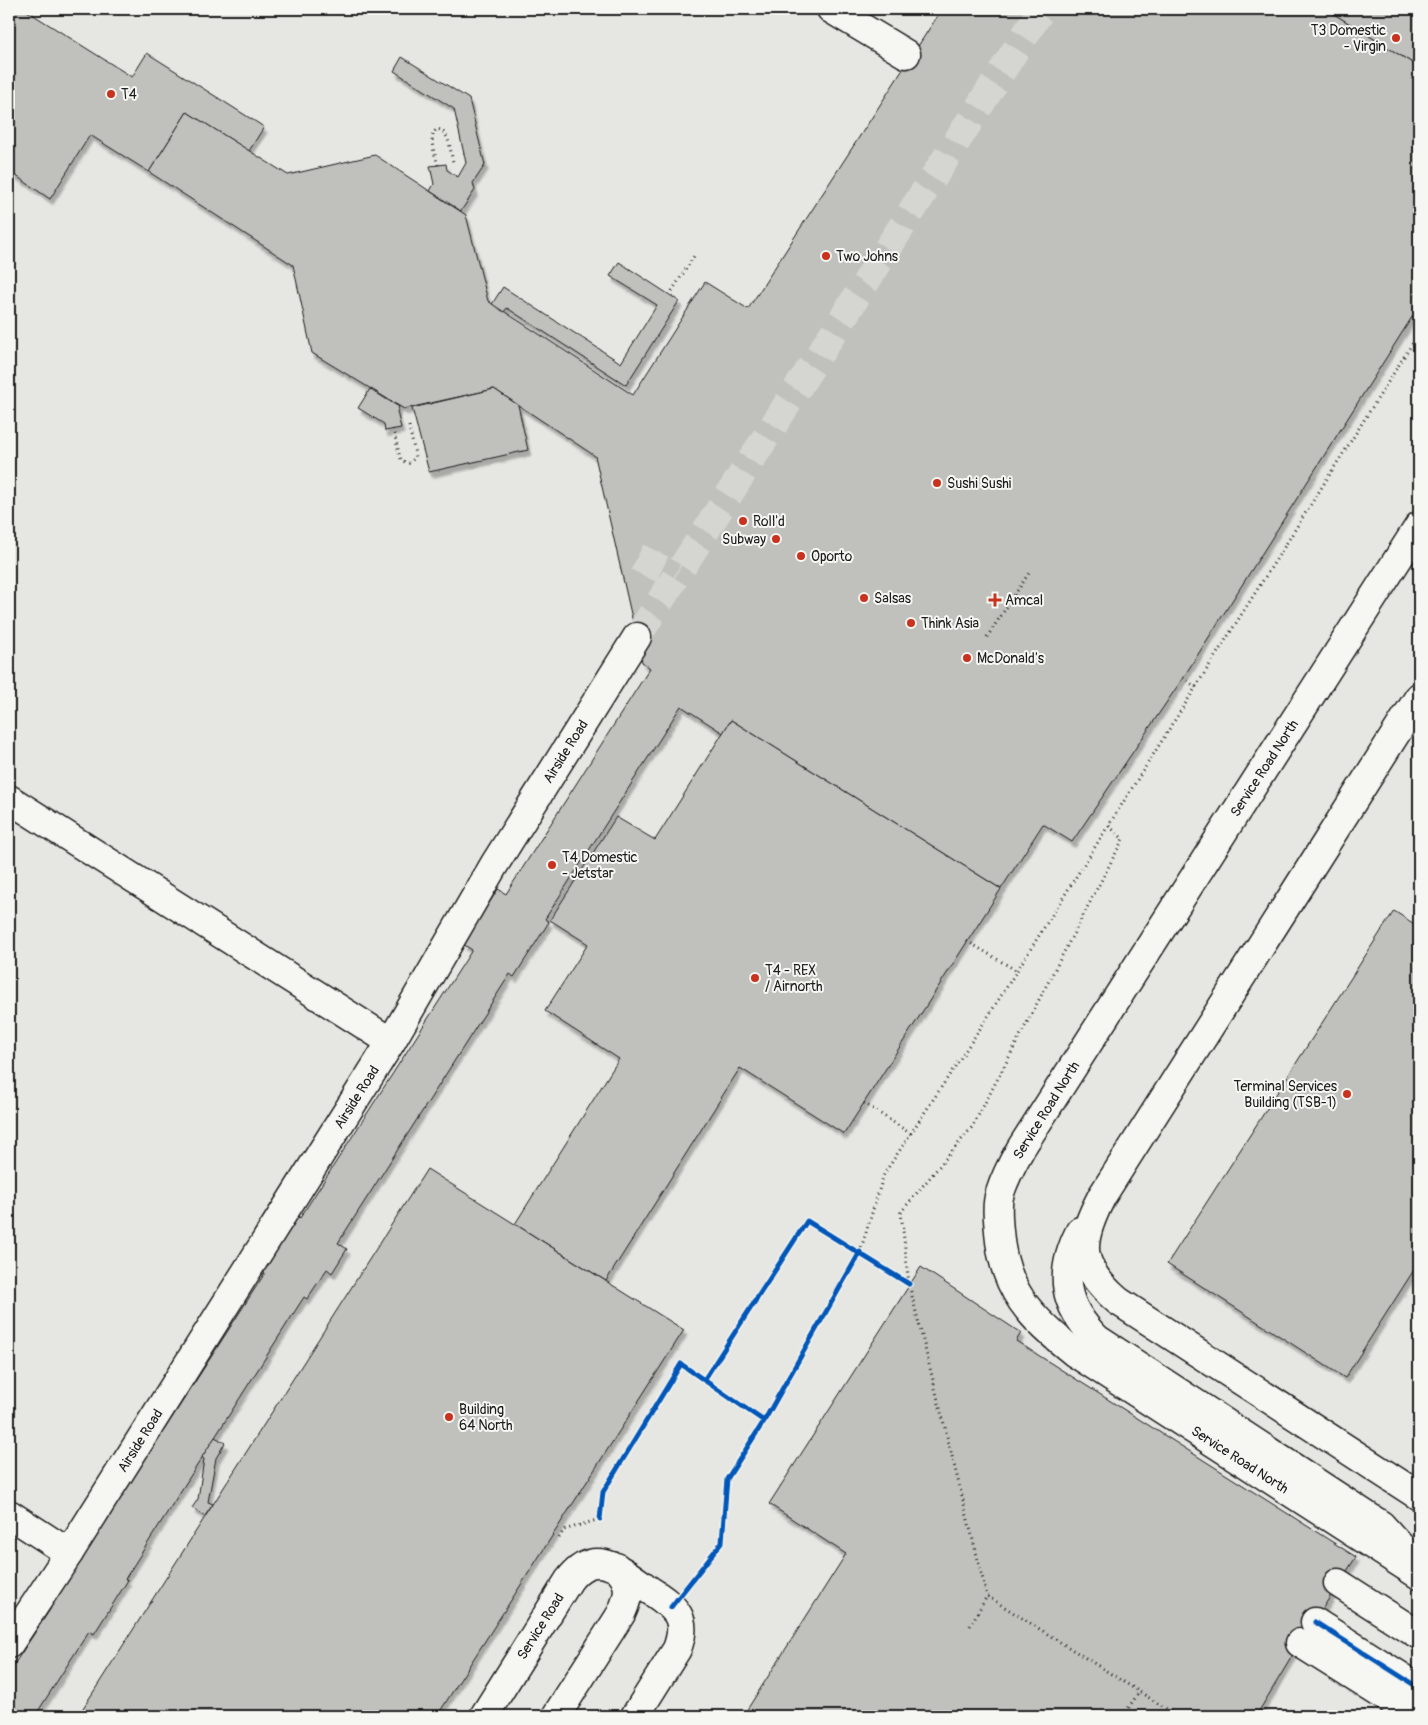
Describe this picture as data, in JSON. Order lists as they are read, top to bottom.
{
  "streets": {
    "street": ["Airside Road", "Service Road North", "Service Road"]
  },
  "places": {
    "other": [
      "T3 Domestic - Virgin",
      "T4",
      "Two Johns",
      "Sushi Sushi",
      "Roll'd",
      "Subway",
      "Oporto",
      "Salsas",
      "Think Asia",
      "McDonald's",
      "T4 Domestic - Jetstar",
      "T4 - REX / Airnorth",
      "Terminal Services Building (TSB-1)",
      "Building 64 North"
    ],
    "health": ["Amcal"]
  }
}
